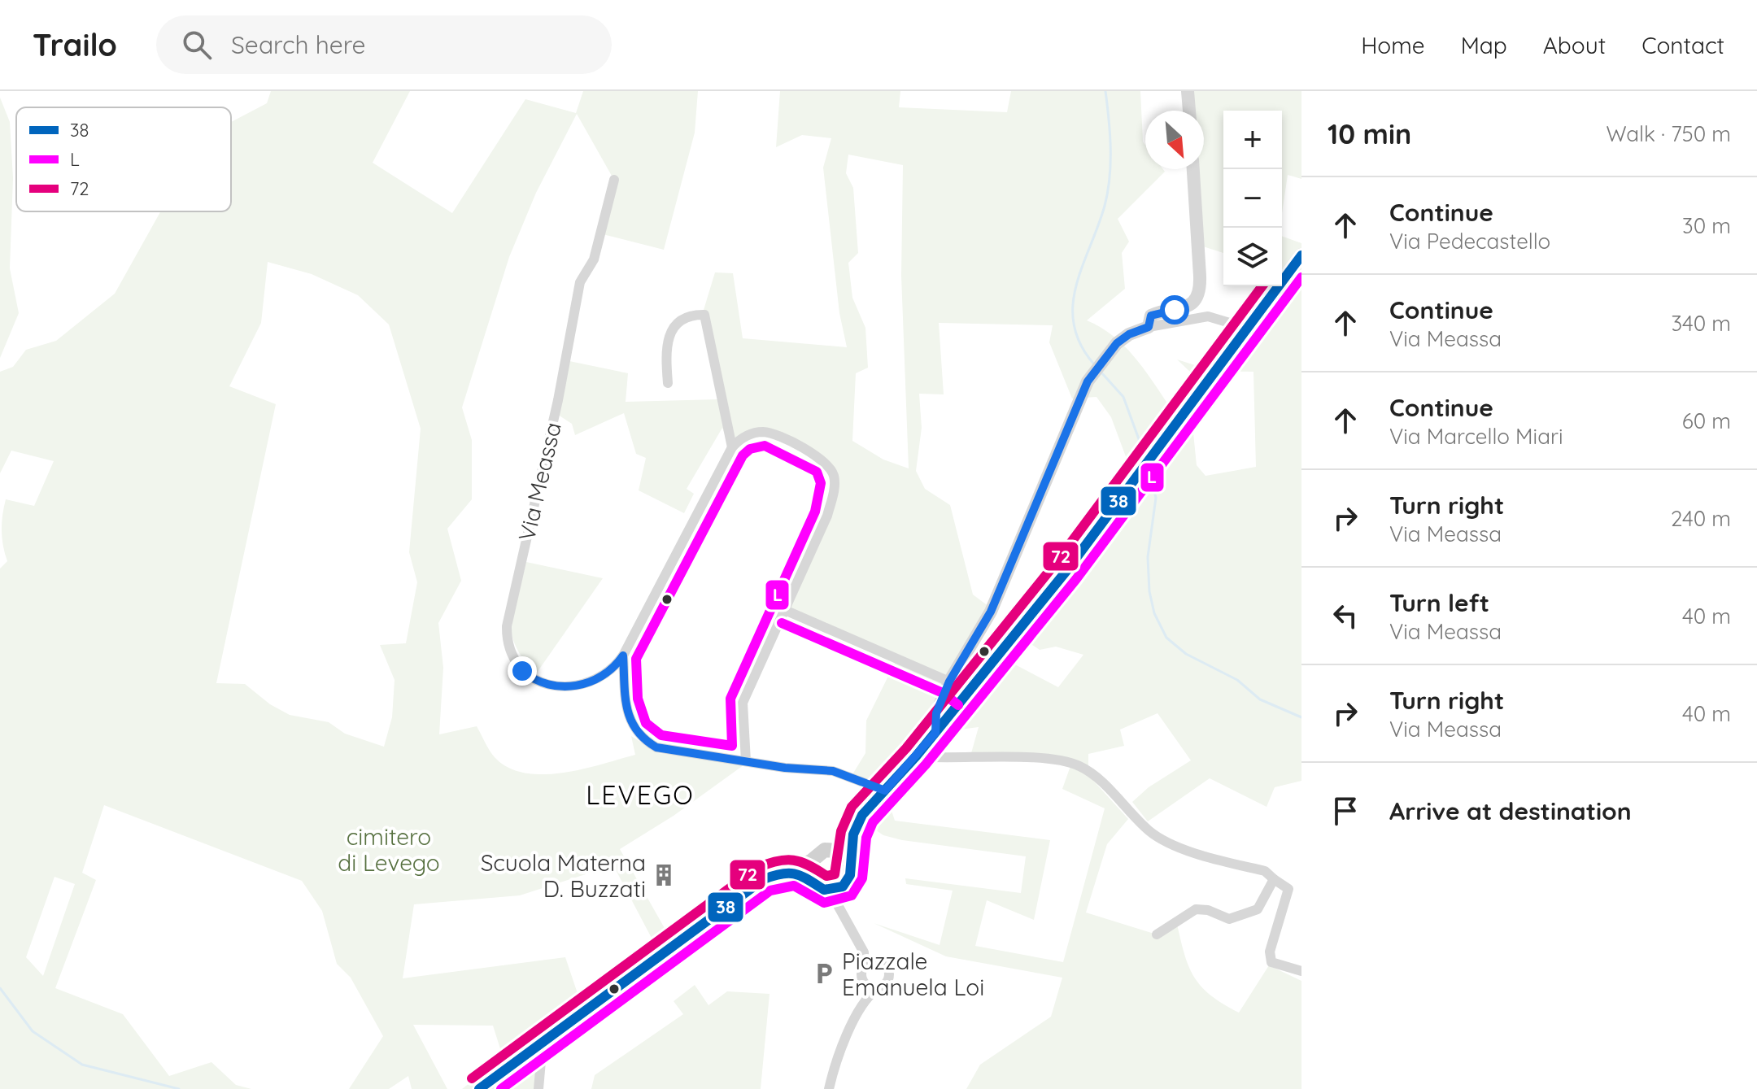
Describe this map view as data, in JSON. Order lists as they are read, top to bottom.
{
  "streets": {
    "street": ["Via Meassa"]
  },
  "districts": ["LEVEGO"],
  "parks": ["cimitero di Levego"],
  "places": {
    "building": ["Scuola Materna D. Buzzati"],
    "parking": ["Piazzale Emanuela Loi"]
  },
  "lines": ["transit line 38", "transit line L", "transit line 72"],
  "legend": ["38", "L", "72"],
  "north": "bottom right",
  "page": {
    "header": "Trailo",
    "search": "Search here",
    "nav": [
      "Home",
      "Map",
      "About",
      "Contact"
    ],
    "heading": ["10 min", "Walk · 750 m"],
    "map_buttons": ["+", "−"],
    "list": [
      ["Continue", "Via Pedecastello", "30 m"],
      ["Continue", "Via Meassa", "340 m"],
      ["Continue", "Via Marcello Miari", "60 m"],
      ["Turn right", "Via Meassa", "240 m"],
      ["Turn left", "Via Meassa", "40 m"],
      ["Turn right", "Via Meassa", "40 m"],
      "Arrive at destination"
    ]
  }
}
